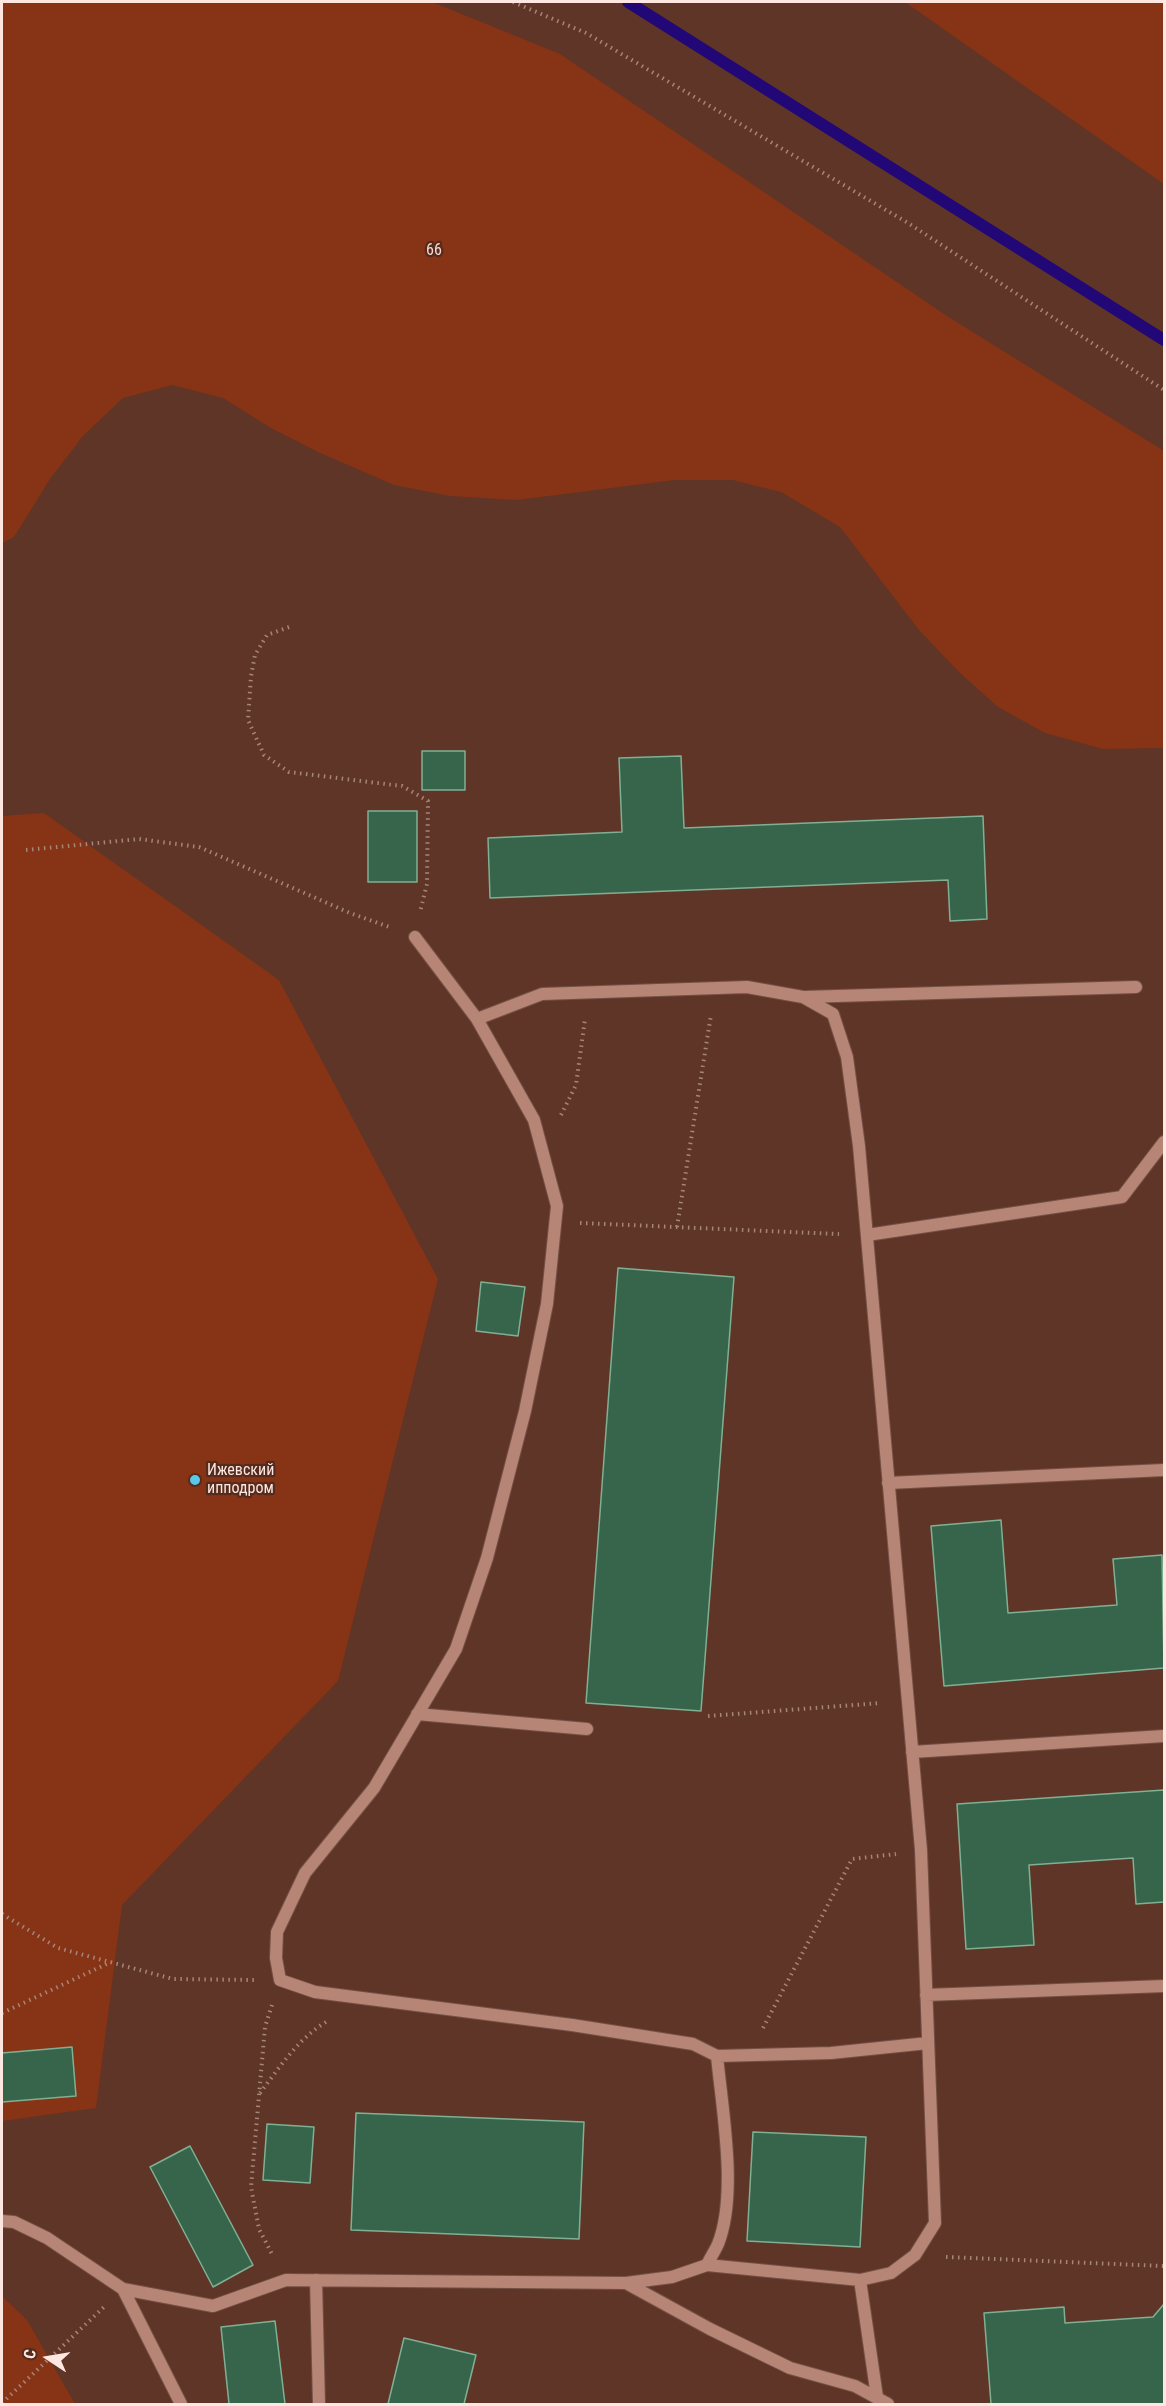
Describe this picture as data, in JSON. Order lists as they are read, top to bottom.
{
  "parks": ["66"],
  "places": ["Ижевский ипподром"],
  "north": "left"
}
